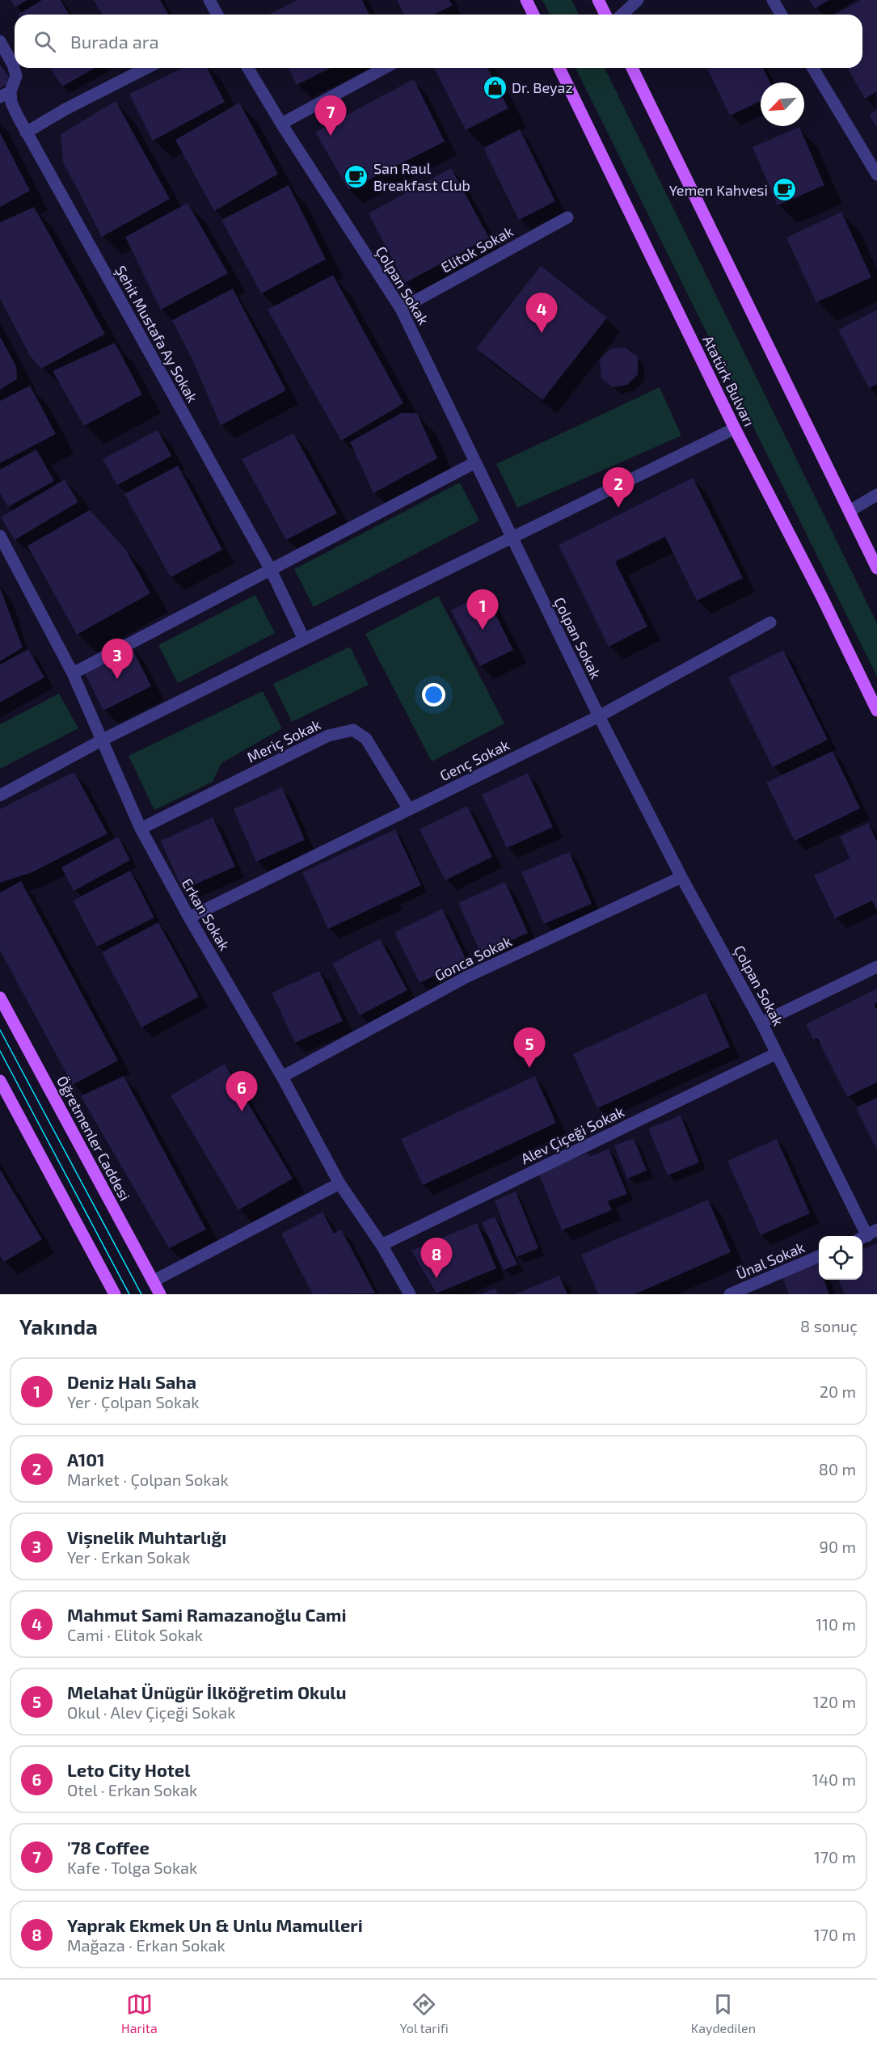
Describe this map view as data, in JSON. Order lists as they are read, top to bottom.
{
  "streets": {
    "main road": ["Atatürk Bulvarı", "Öğretmenler Caddesi"],
    "street": [
      "Elitok Sokak",
      "Çolpan Sokak",
      "Şehit Mustafa Ay Sokak",
      "Meriç Sokak",
      "Genç Sokak",
      "Erkan Sokak",
      "Gonca Sokak",
      "Alev Çiçeği Sokak",
      "Ünal Sokak"
    ]
  },
  "crossings": [
    ["Elitok Sokak", "Çolpan Sokak"],
    ["Çolpan Sokak", "Genç Sokak"],
    ["Çolpan Sokak", "Gonca Sokak"],
    ["Çolpan Sokak", "Alev Çiçeği Sokak"],
    ["Meriç Sokak", "Genç Sokak"],
    ["Meriç Sokak", "Erkan Sokak"],
    ["Genç Sokak", "Erkan Sokak"],
    ["Erkan Sokak", "Gonca Sokak"],
    ["Erkan Sokak", "Alev Çiçeği Sokak"]
  ],
  "places": {
    "shop": ["Dr. Beyaz"],
    "cafe": ["San Raul Breakfast Club", "Yemen Kahvesi"]
  },
  "north": "bottom left",
  "page": {
    "search": "Burada ara",
    "pins": [
      "7",
      "4",
      "2",
      "1",
      "3",
      "5",
      "6",
      "8"
    ],
    "heading": ["Yakında", "8 sonuç"],
    "list": [
      {
        "mark": "1",
        "name": "Deniz Halı Saha",
        "note": "Yer · Çolpan Sokak",
        "value": "20 m"
      },
      {
        "mark": "2",
        "name": "A101",
        "note": "Market · Çolpan Sokak",
        "value": "80 m"
      },
      {
        "mark": "3",
        "name": "Vişnelik Muhtarlığı",
        "note": "Yer · Erkan Sokak",
        "value": "90 m"
      },
      {
        "mark": "4",
        "name": "Mahmut Sami Ramazanoğlu Cami",
        "note": "Cami · Elitok Sokak",
        "value": "110 m"
      },
      {
        "mark": "5",
        "name": "Melahat Ünügür İlköğretim Okulu",
        "note": "Okul · Alev Çiçeği Sokak",
        "value": "120 m"
      },
      {
        "mark": "6",
        "name": "Leto City Hotel",
        "note": "Otel · Erkan Sokak",
        "value": "140 m"
      },
      {
        "mark": "7",
        "name": "'78 Coffee",
        "note": "Kafe · Tolga Sokak",
        "value": "170 m"
      },
      {
        "mark": "8",
        "name": "Yaprak Ekmek Un & Unlu Mamulleri",
        "note": "Mağaza · Erkan Sokak",
        "value": "170 m"
      }
    ],
    "nav": ["Harita", "Yol tarifi", "Kaydedilen"]
  }
}
